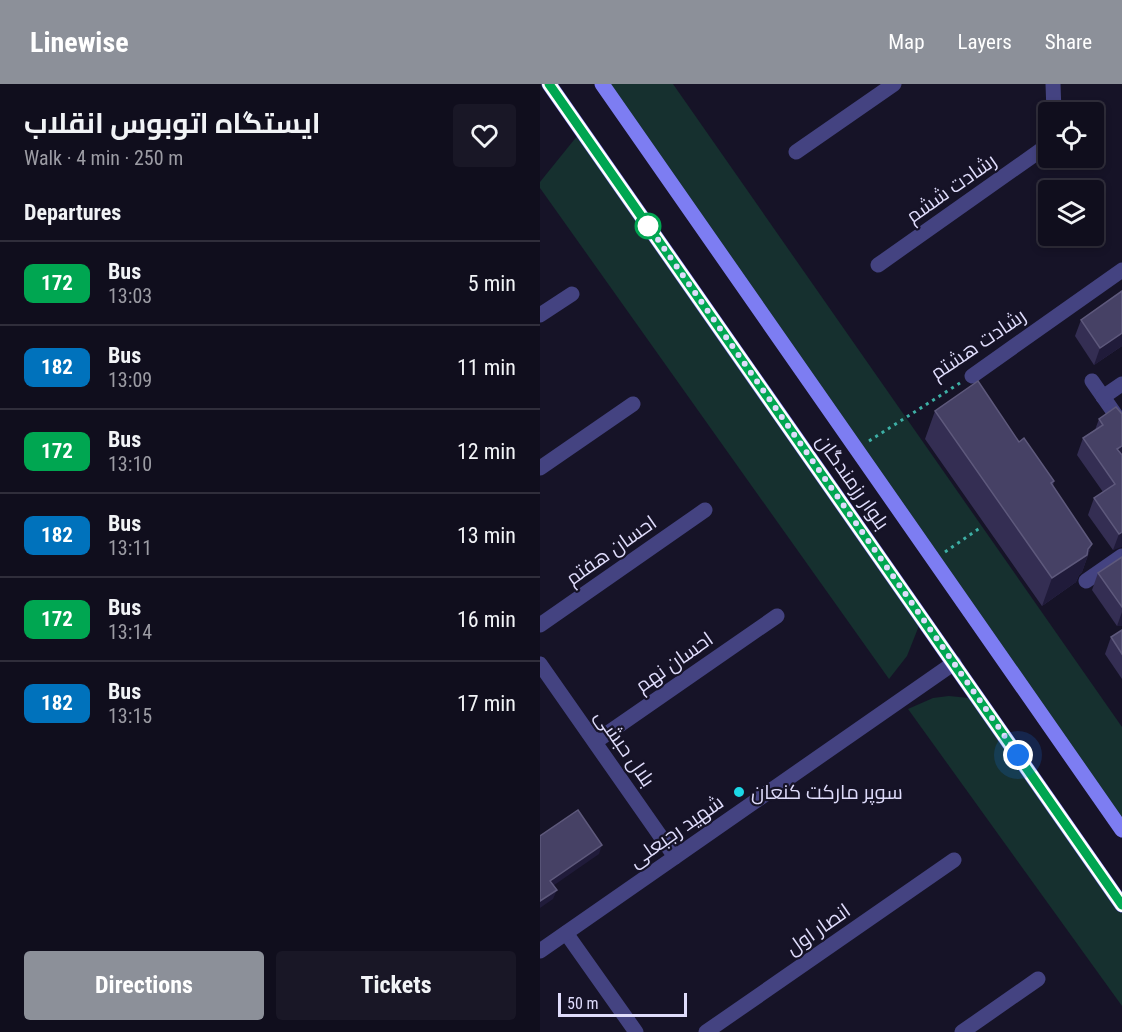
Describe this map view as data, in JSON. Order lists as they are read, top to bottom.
{
  "streets": {
    "main road": ["بلوار رزمندگان"],
    "street": [
      "رشادت ششم",
      "رشادت هشتم",
      "احسان هفتم",
      "احسان نهم",
      "بلال حبشی",
      "شهید رجبعلی",
      "انصار اول"
    ]
  },
  "crossings": [
    ["رشادت هشتم", "بلوار رزمندگان"],
    ["بلوار رزمندگان", "شهید رجبعلی"],
    ["احسان نهم", "بلال حبشی"],
    ["بلال حبشی", "شهید رجبعلی"]
  ],
  "places": ["سوپر مارکت کنعان"],
  "lines": ["bus line 172"],
  "scale_bar": "50 m",
  "page": {
    "header": "Linewise",
    "nav": ["Map", "Layers", "Share"],
    "heading": [
      ["ایستگاه اتوبوس انقلاب", "Walk · 4 min · 250 m"],
      "Departures"
    ],
    "list": [
      {
        "mark": "172",
        "name": "Bus",
        "note": "13:03",
        "value": "5 min"
      },
      {
        "mark": "182",
        "name": "Bus",
        "note": "13:09",
        "value": "11 min"
      },
      {
        "mark": "172",
        "name": "Bus",
        "note": "13:10",
        "value": "12 min"
      },
      {
        "mark": "182",
        "name": "Bus",
        "note": "13:11",
        "value": "13 min"
      },
      {
        "mark": "172",
        "name": "Bus",
        "note": "13:14",
        "value": "16 min"
      },
      {
        "mark": "182",
        "name": "Bus",
        "note": "13:15",
        "value": "17 min"
      }
    ],
    "buttons": ["Directions", "Tickets"],
    "scale": "50 m"
  }
}
